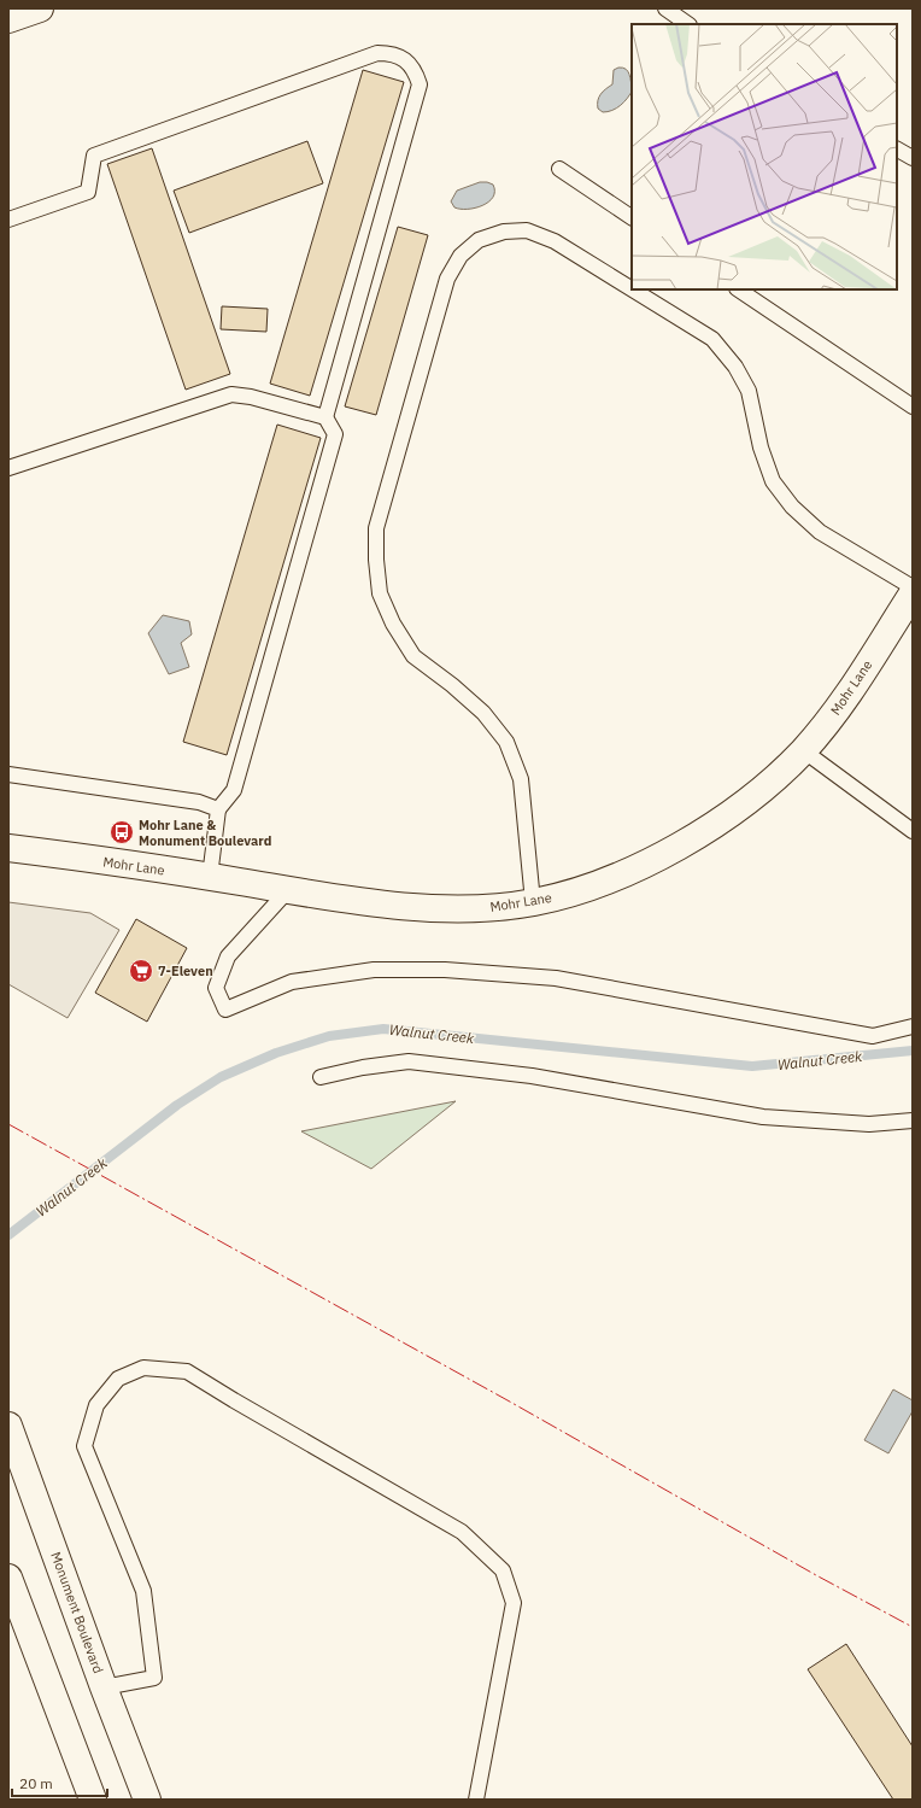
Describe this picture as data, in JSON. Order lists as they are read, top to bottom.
{
  "streets": {
    "street": ["Mohr Lane", "Monument Boulevard"]
  },
  "water": ["Walnut Creek"],
  "places": {
    "bus stop": ["Mohr Lane & Monument Boulevard"],
    "supermarket": ["7-Eleven"]
  },
  "scale_bar": "20 m"
}
